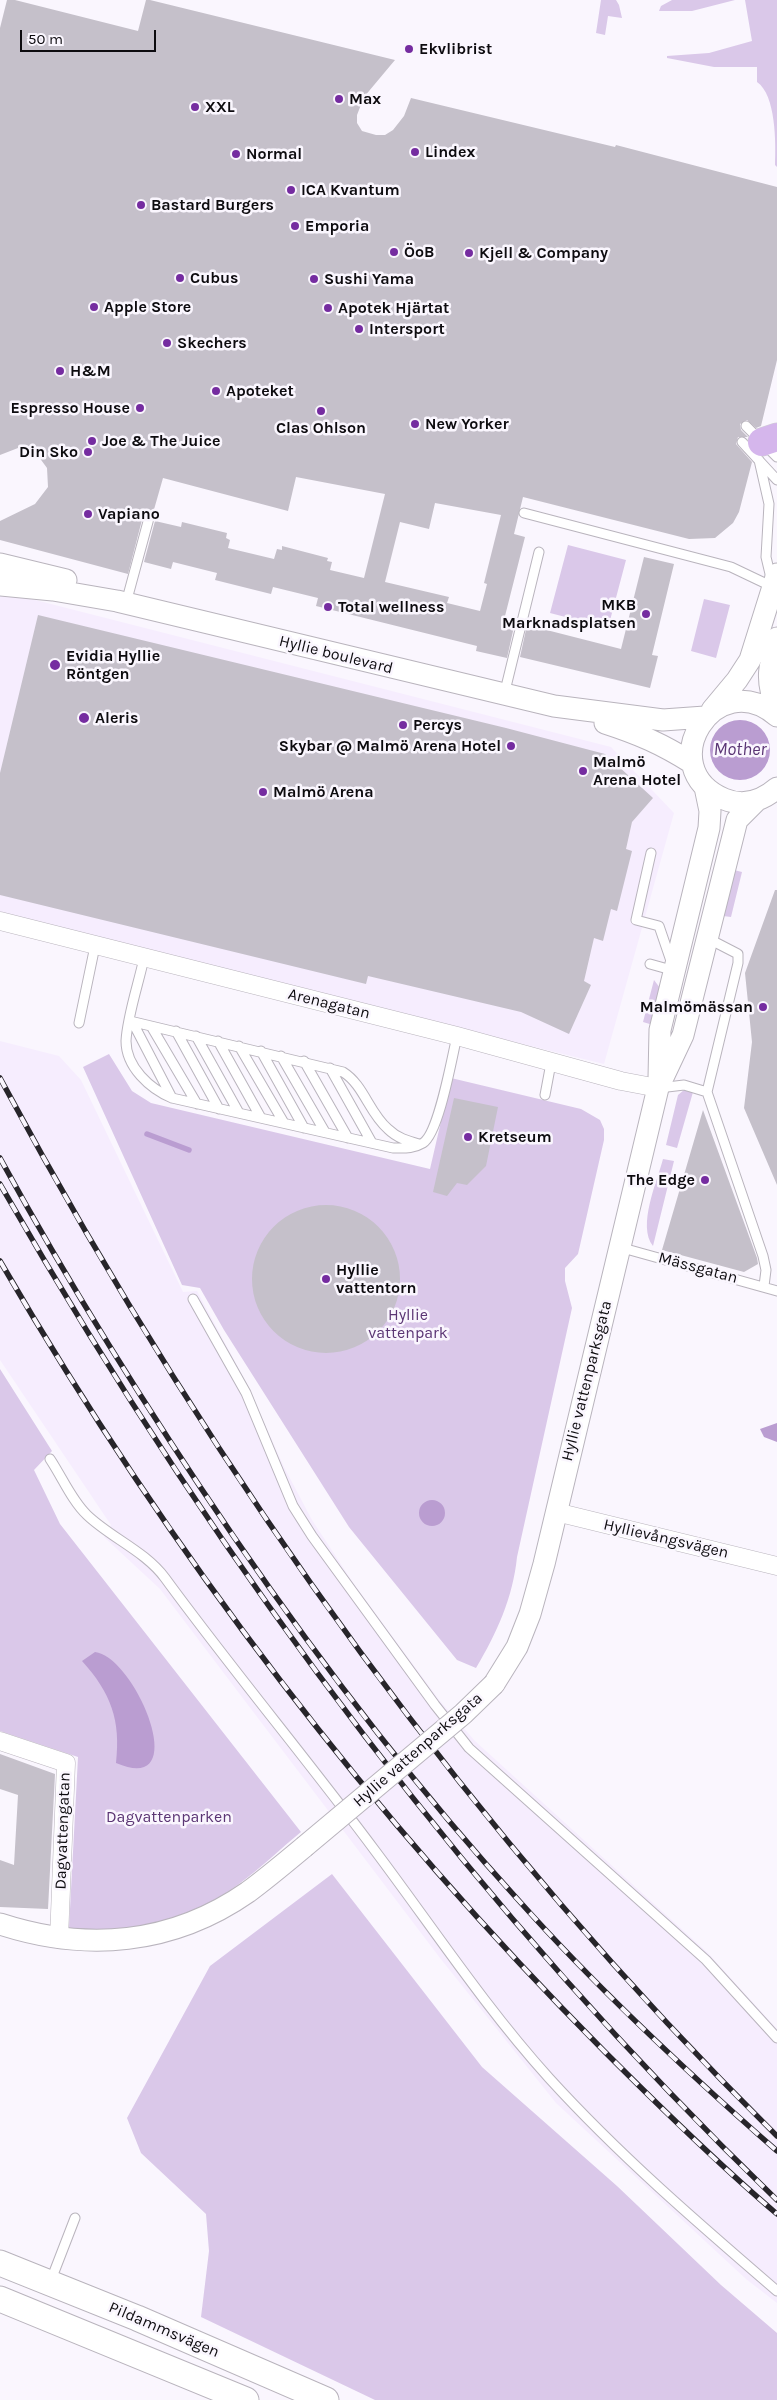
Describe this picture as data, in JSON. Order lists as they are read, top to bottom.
{
  "streets": {
    "main road": ["Pildammsvägen"],
    "street": [
      "Hyllie boulevard",
      "Arenagatan",
      "Hyllie vattenparksgata",
      "Hyllievångsvägen",
      "Dagvattengatan"
    ],
    "lane": ["Mässgatan"]
  },
  "crossings": [
    ["Arenagatan", "Hyllie vattenparksgata"],
    ["Mässgatan", "Hyllie vattenparksgata"],
    ["Hyllie vattenparksgata", "Hyllievångsvägen"],
    ["Hyllie vattenparksgata", "Dagvattengatan"]
  ],
  "water": ["Mother"],
  "parks": ["Hyllie vattenpark", "Dagvattenparken"],
  "places": [
    "Ekvlibrist",
    "Max",
    "XXL",
    "Lindex",
    "Normal",
    "ICA Kvantum",
    "Bastard Burgers",
    "Emporia",
    "ÖoB",
    "Kjell & Company",
    "Cubus",
    "Sushi Yama",
    "Apple Store",
    "Apotek Hjärtat",
    "Intersport",
    "Skechers",
    "H&M",
    "Apoteket",
    "Espresso House",
    "Clas Ohlson",
    "New Yorker",
    "Joe & The Juice",
    "Din Sko",
    "Vapiano",
    "Total wellness",
    "MKB Marknadsplatsen",
    "Evidia Hyllie Röntgen",
    "Aleris",
    "Percys",
    "Skybar @ Malmö Arena Hotel",
    "Malmö Arena Hotel",
    "Malmö Arena",
    "Malmömässan",
    "Kretseum",
    "The Edge",
    "Hyllie vattentorn"
  ],
  "scale_bar": "50 m"
}
